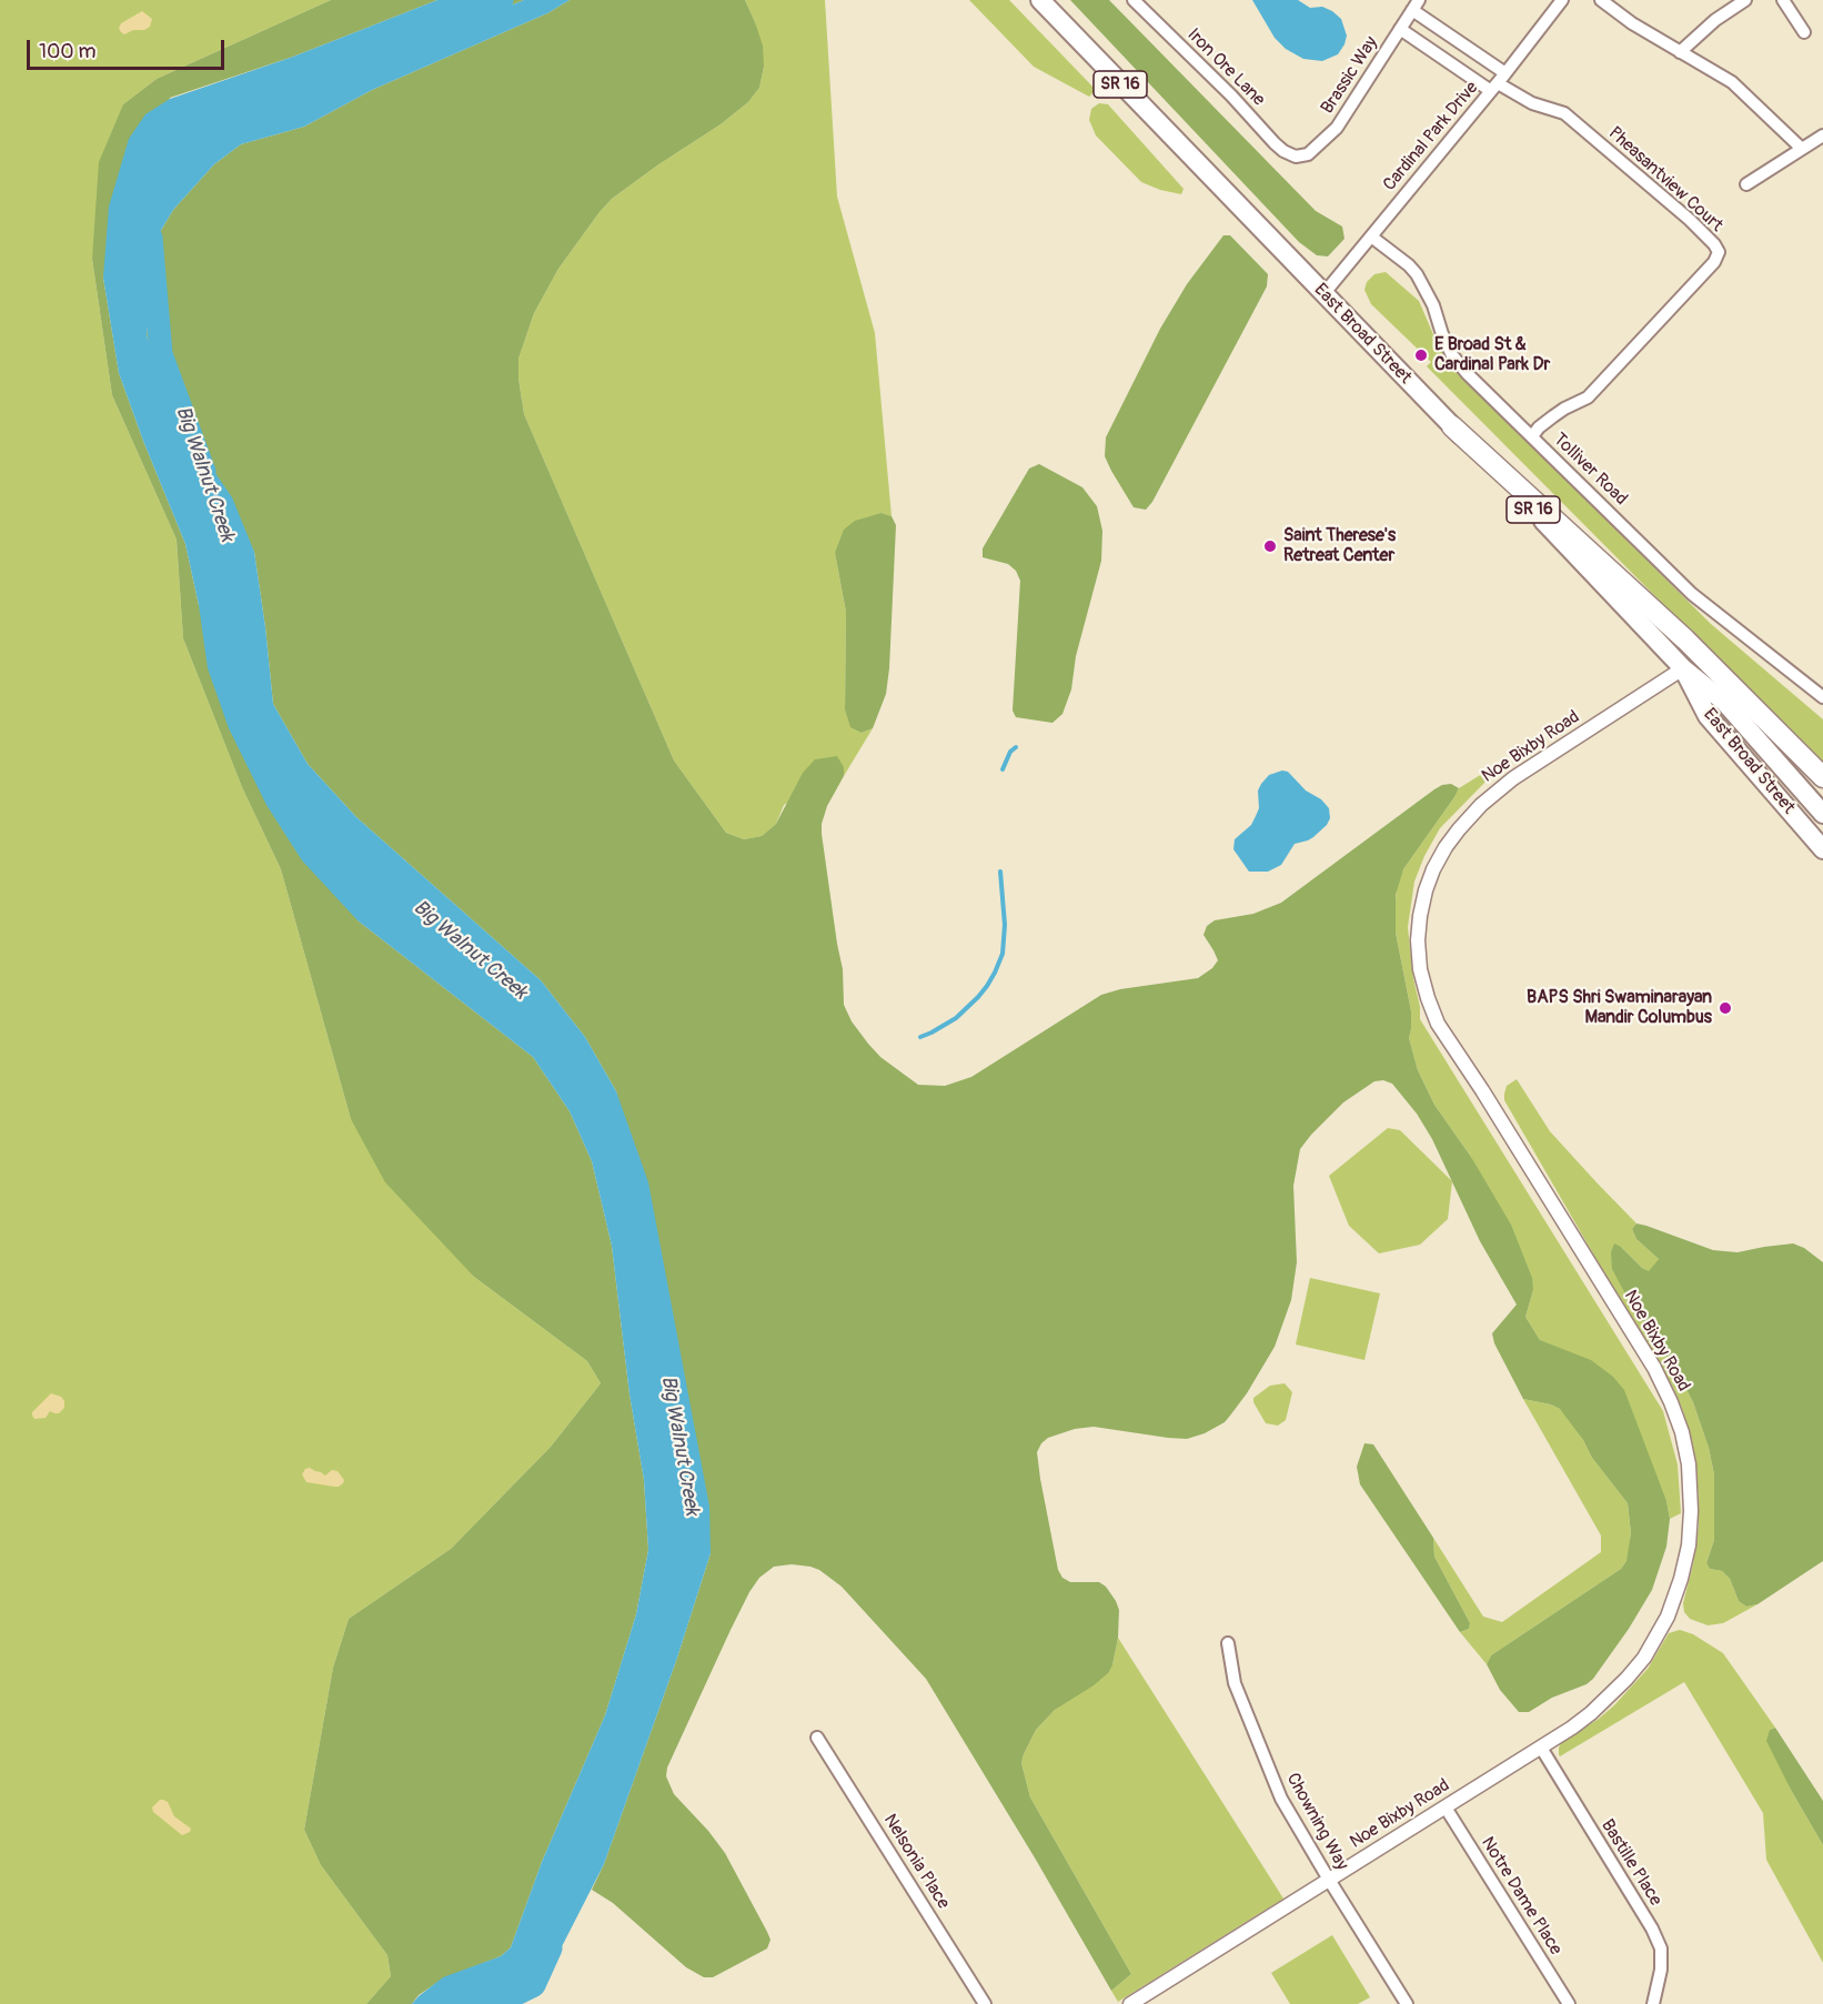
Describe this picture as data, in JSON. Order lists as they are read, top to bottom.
{
  "streets": {
    "main road": ["SR 16", "East Broad Street"],
    "street": [
      "Iron Ore Lane",
      "Brassic Way",
      "Cardinal Park Drive",
      "Pheasantview Court",
      "Tolliver Road",
      "Noe Bixby Road",
      "Chowning Way",
      "Nelsonia Place",
      "Bastille Place",
      "Notre Dame Place"
    ]
  },
  "crossings": [
    ["Iron Ore Lane", "Brassic Way"],
    ["Cardinal Park Drive", "Pheasantview Court"],
    ["Cardinal Park Drive", "East Broad Street"],
    ["Cardinal Park Drive", "Tolliver Road"],
    ["Pheasantview Court", "Tolliver Road"],
    ["East Broad Street", "Noe Bixby Road"],
    ["Noe Bixby Road", "Chowning Way"],
    ["Noe Bixby Road", "Bastille Place"],
    ["Noe Bixby Road", "Notre Dame Place"]
  ],
  "water": ["Big Walnut Creek"],
  "places": ["E Broad St & Cardinal Park Dr", "Saint Therese's Retreat Center", "BAPS Shri Swaminarayan Mandir Columbus"],
  "scale_bar": "100 m"
}
